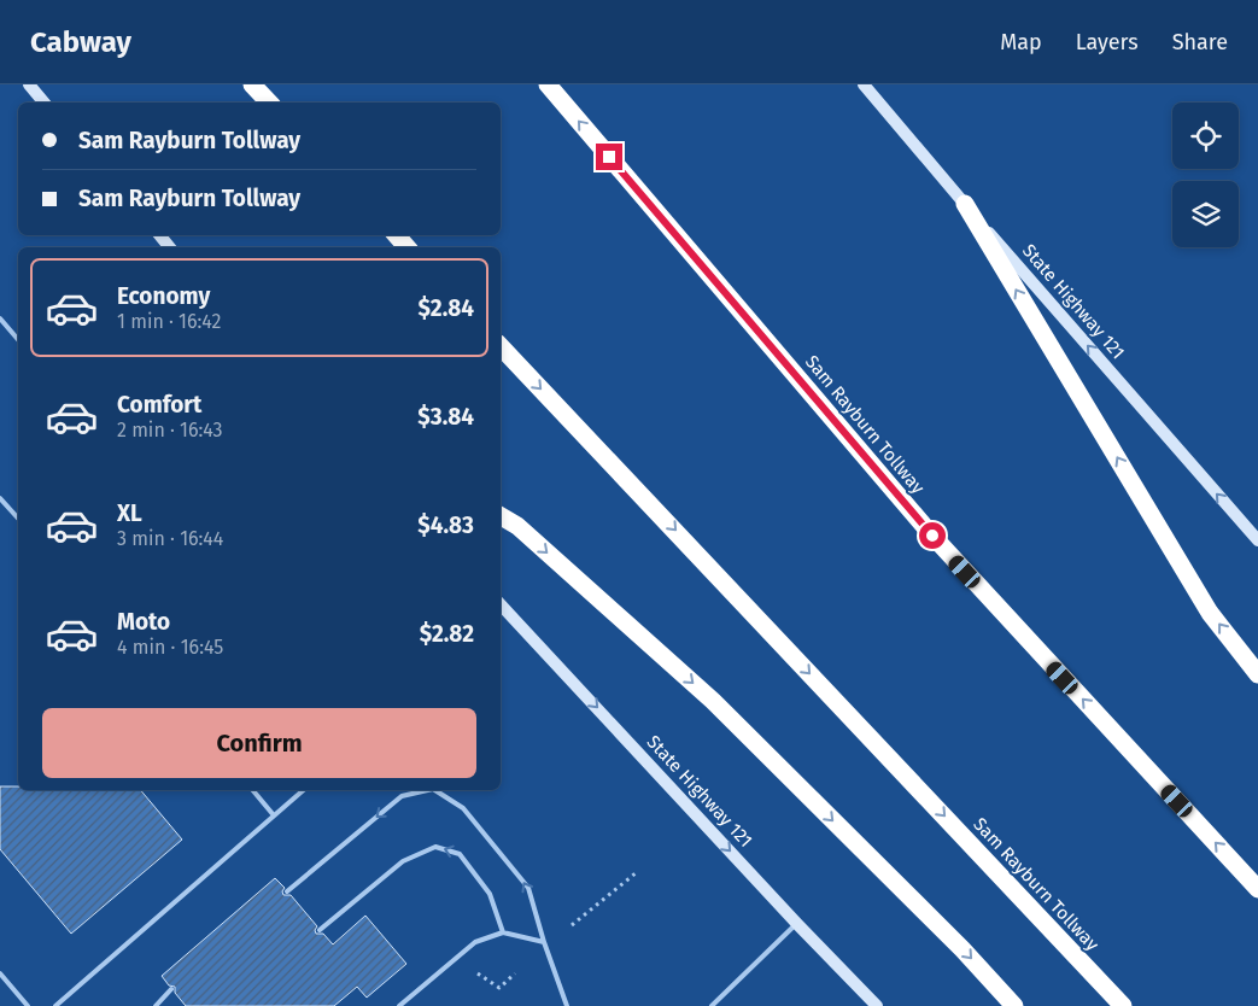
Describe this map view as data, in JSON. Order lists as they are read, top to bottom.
{
  "streets": {
    "highway": ["Sam Rayburn Tollway"],
    "main road": ["State Highway 121"]
  },
  "page": {
    "header": "Cabway",
    "nav": ["Map", "Layers", "Share"],
    "banner": ["Sam Rayburn Tollway", "Sam Rayburn Tollway"],
    "list": [
      {
        "name": "Economy",
        "note": "1 min · 16:42",
        "value": "$2.84"
      },
      {
        "name": "Comfort",
        "note": "2 min · 16:43",
        "value": "$3.84"
      },
      {
        "name": "XL",
        "note": "3 min · 16:44",
        "value": "$4.83"
      },
      {
        "name": "Moto",
        "note": "4 min · 16:45",
        "value": "$2.82"
      }
    ],
    "buttons": "Confirm"
  }
}
